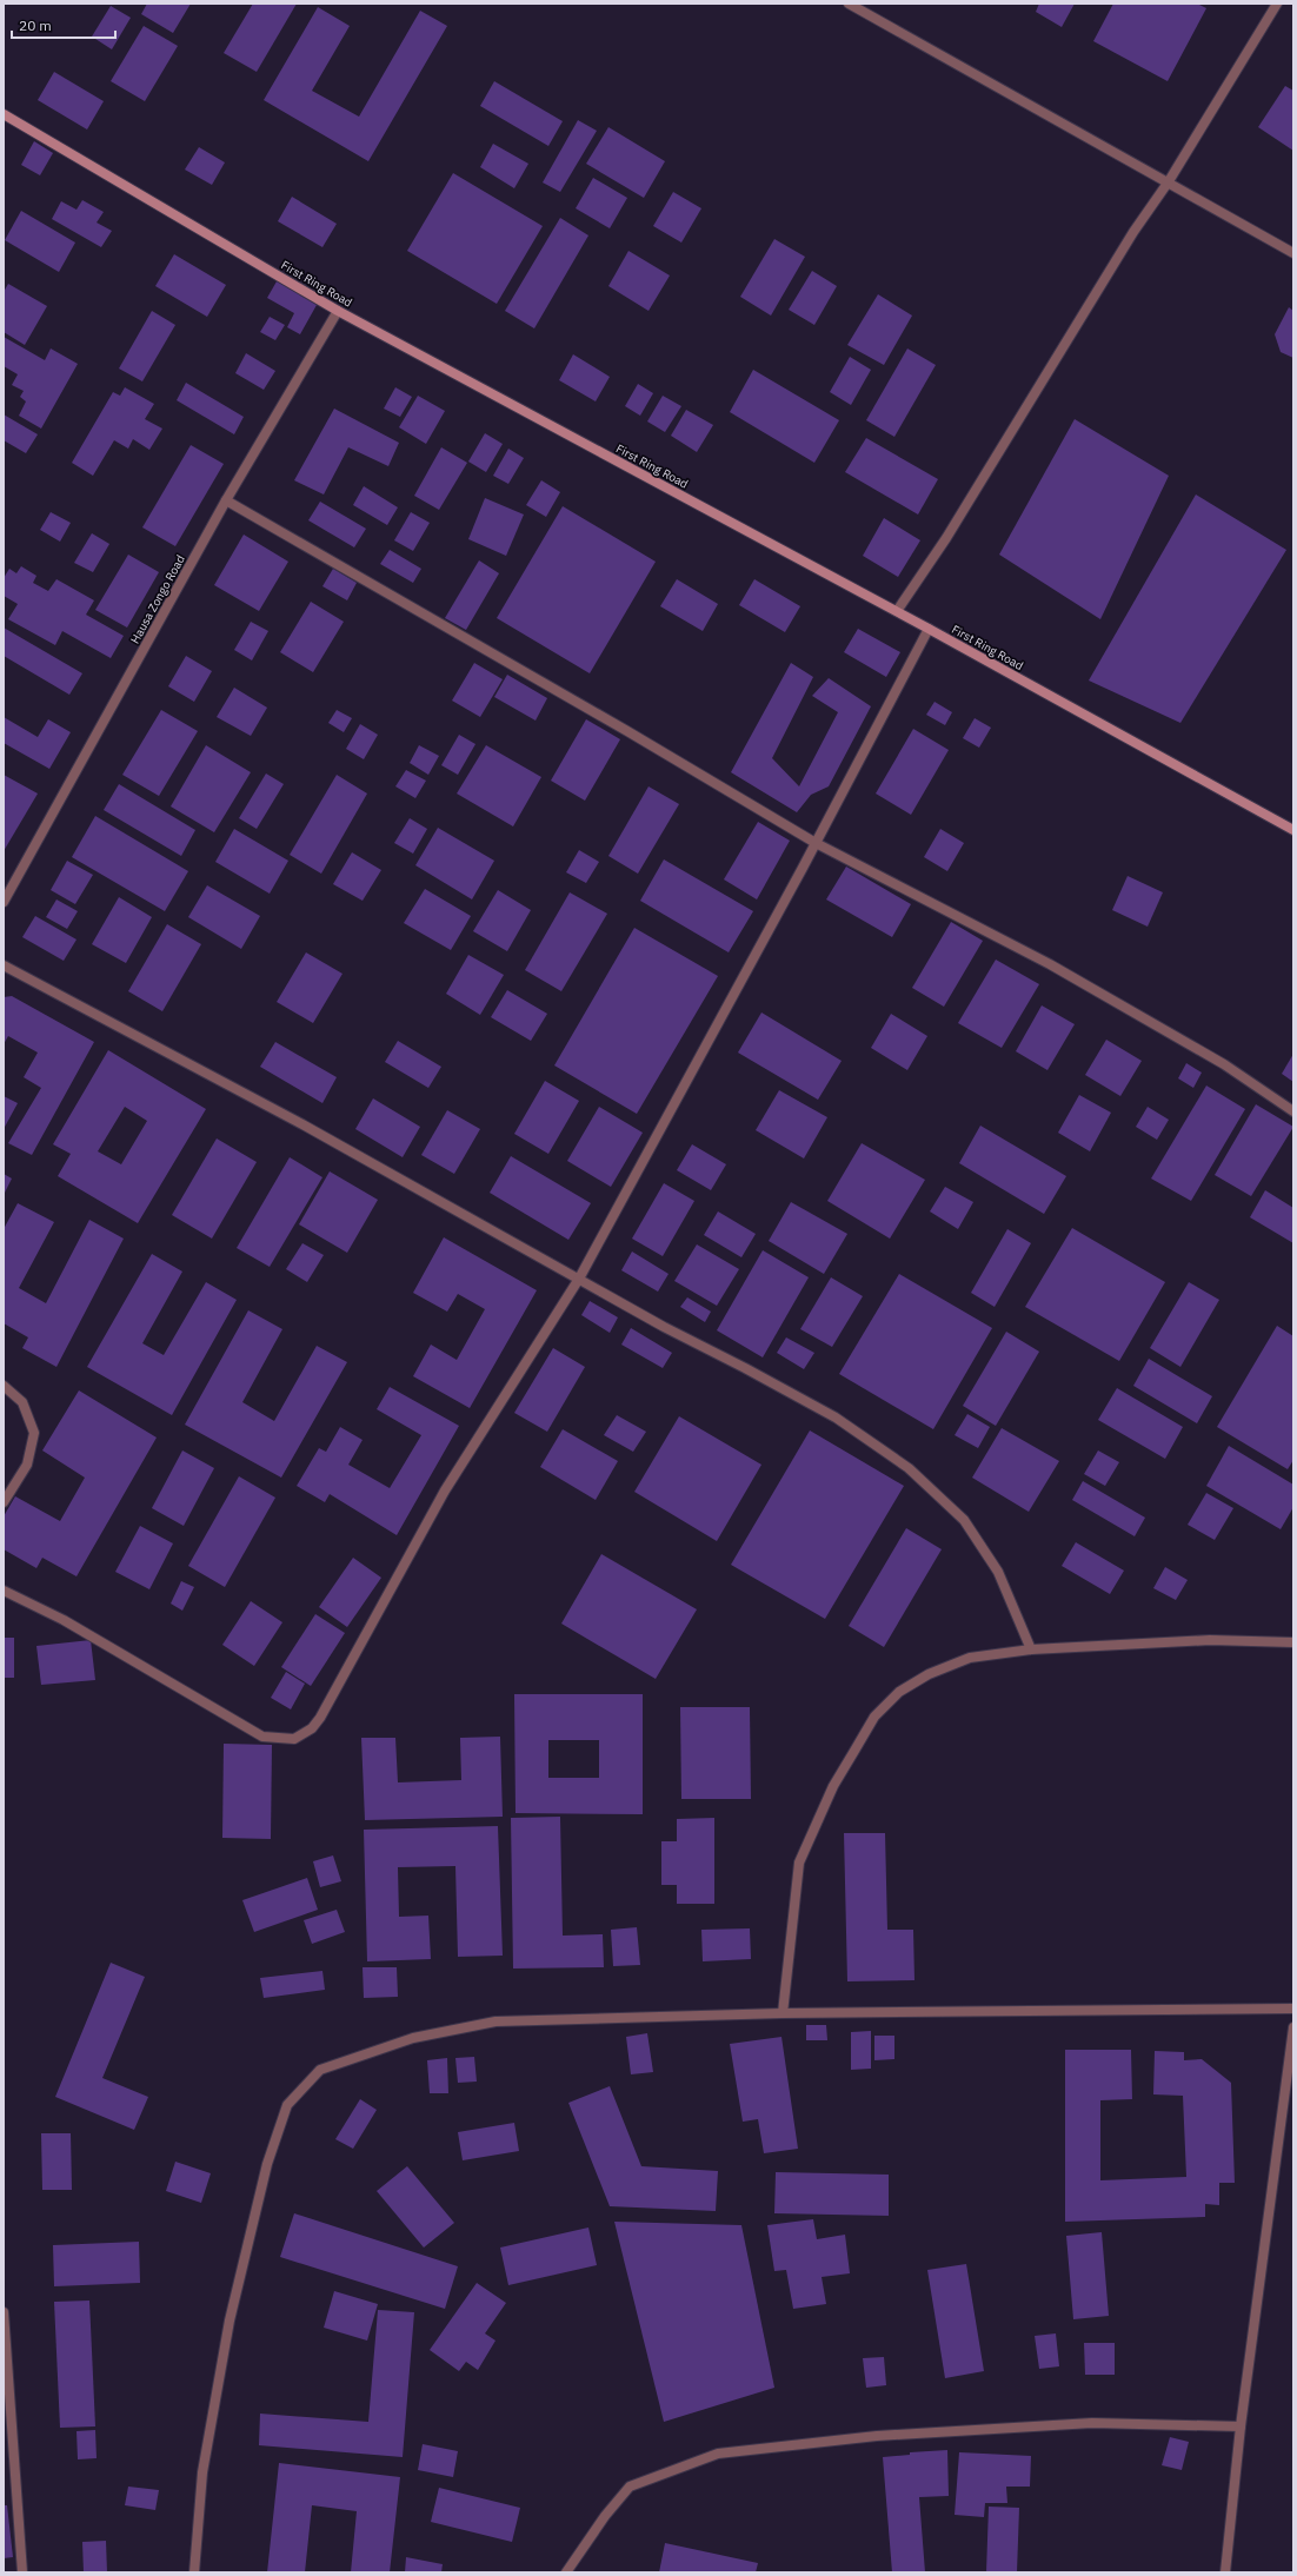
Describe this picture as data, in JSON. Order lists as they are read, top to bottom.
{
  "streets": {
    "street": ["First Ring Road", "Hausa Zongo Road"]
  },
  "crossings": [
    ["First Ring Road", "Hausa Zongo Road"]
  ],
  "scale_bar": "20 m"
}
